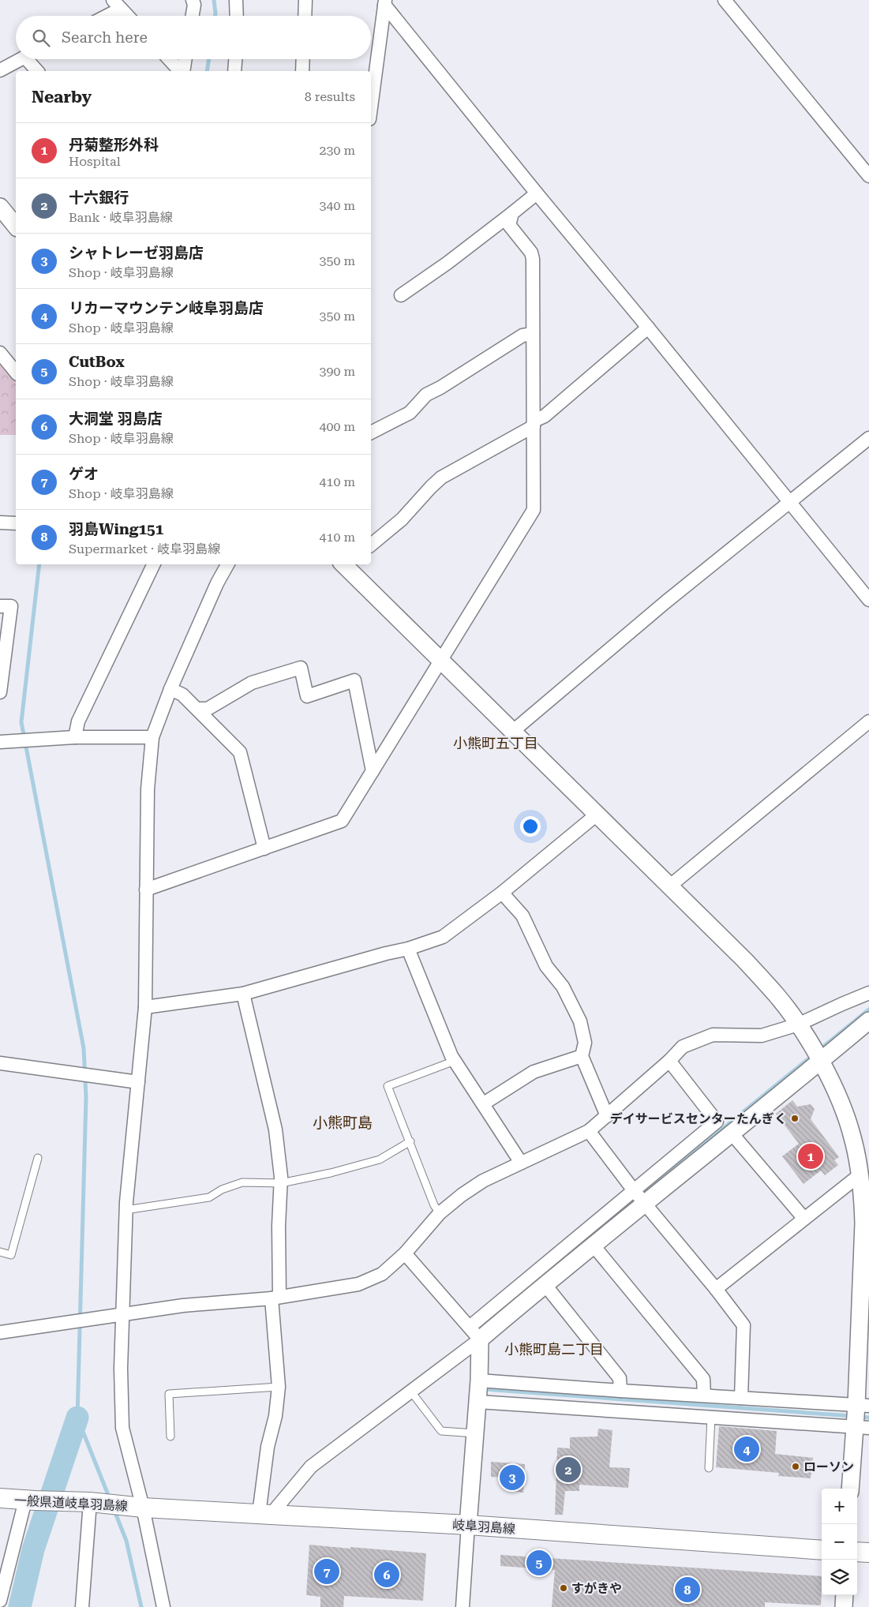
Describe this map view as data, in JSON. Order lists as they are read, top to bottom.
{
  "streets": {
    "main road": ["一般県道岐阜羽島線", "岐阜羽島線"]
  },
  "crossings": [
    ["一般県道岐阜羽島線", "岐阜羽島線"]
  ],
  "districts": ["小熊町五丁目", "小熊町島", "小熊町島二丁目"],
  "places": ["デイサービスセンターたんぎく", "ローソン", "すがきや"],
  "page": {
    "search": "Search here",
    "heading": ["Nearby", "8 results"],
    "list": [
      {
        "mark": "1",
        "name": "丹菊整形外科",
        "note": "Hospital",
        "value": "230 m"
      },
      {
        "mark": "2",
        "name": "十六銀行",
        "note": "Bank · 岐阜羽島線",
        "value": "340 m"
      },
      {
        "mark": "3",
        "name": "シャトレーゼ羽島店",
        "note": "Shop · 岐阜羽島線",
        "value": "350 m"
      },
      {
        "mark": "4",
        "name": "リカーマウンテン岐阜羽島店",
        "note": "Shop · 岐阜羽島線",
        "value": "350 m"
      },
      {
        "mark": "5",
        "name": "CutBox",
        "note": "Shop · 岐阜羽島線",
        "value": "390 m"
      },
      {
        "mark": "6",
        "name": "大洞堂 羽島店",
        "note": "Shop · 岐阜羽島線",
        "value": "400 m"
      },
      {
        "mark": "7",
        "name": "ゲオ",
        "note": "Shop · 岐阜羽島線",
        "value": "410 m"
      },
      {
        "mark": "8",
        "name": "羽島Wing151",
        "note": "Supermarket · 岐阜羽島線",
        "value": "410 m"
      }
    ],
    "pins": [
      "1",
      "4",
      "2",
      "3",
      "5",
      "7",
      "6",
      "8"
    ],
    "map_buttons": ["+", "−"]
  }
}
